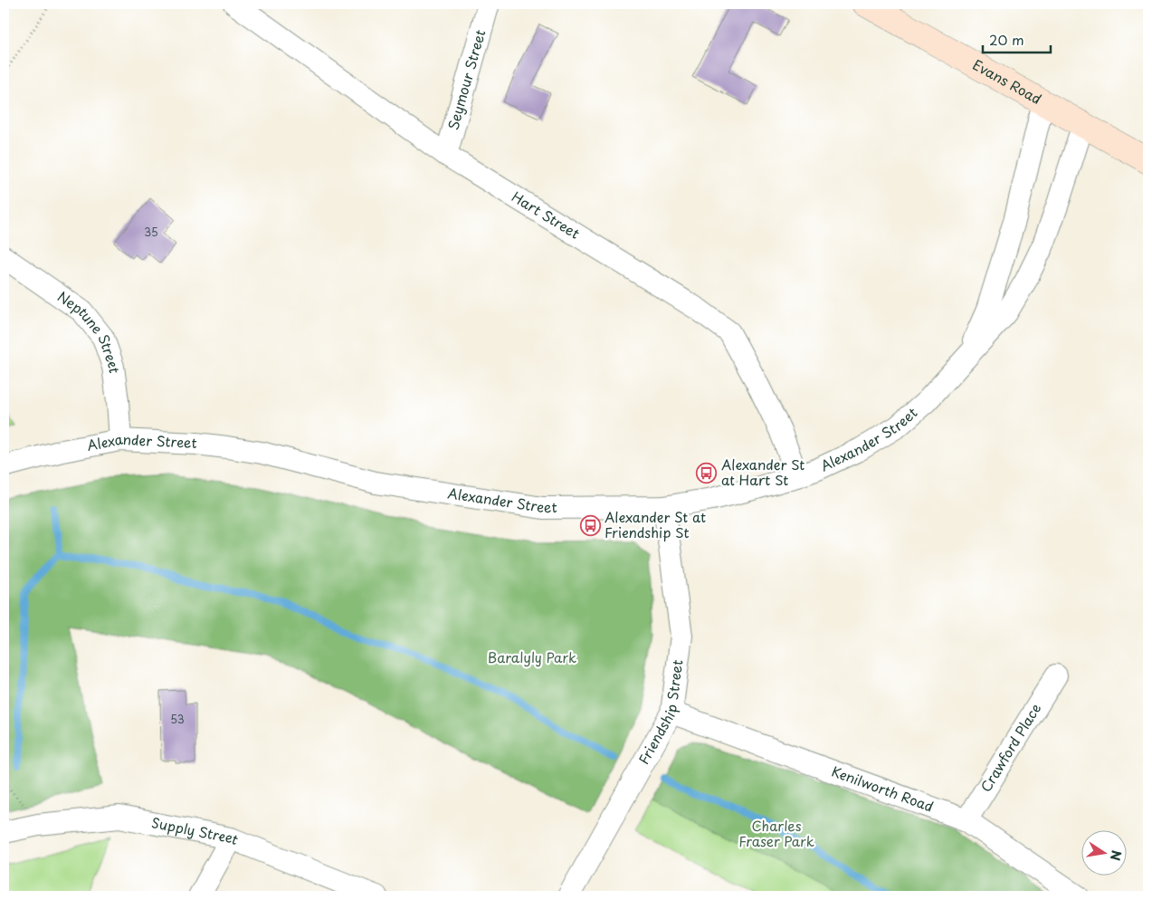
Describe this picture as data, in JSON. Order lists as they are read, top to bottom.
{
  "streets": {
    "street": [
      "Seymour Street",
      "Evans Road",
      "Hart Street",
      "Neptune Street",
      "Alexander Street",
      "Friendship Street",
      "Crawford Place",
      "Kenilworth Road",
      "Supply Street"
    ]
  },
  "crossings": [
    ["Seymour Street", "Hart Street"],
    ["Evans Road", "Alexander Street"],
    ["Hart Street", "Alexander Street"],
    ["Neptune Street", "Alexander Street"],
    ["Alexander Street", "Friendship Street"],
    ["Friendship Street", "Kenilworth Road"],
    ["Crawford Place", "Kenilworth Road"]
  ],
  "parks": ["Baralyly Park", "Charles Fraser Park"],
  "places": {
    "bus stop": ["Alexander St at Hart St", "Alexander St at Friendship St"]
  },
  "house_numbers": ["35", "53"],
  "scale_bar": "20 m",
  "north": "right"
}
